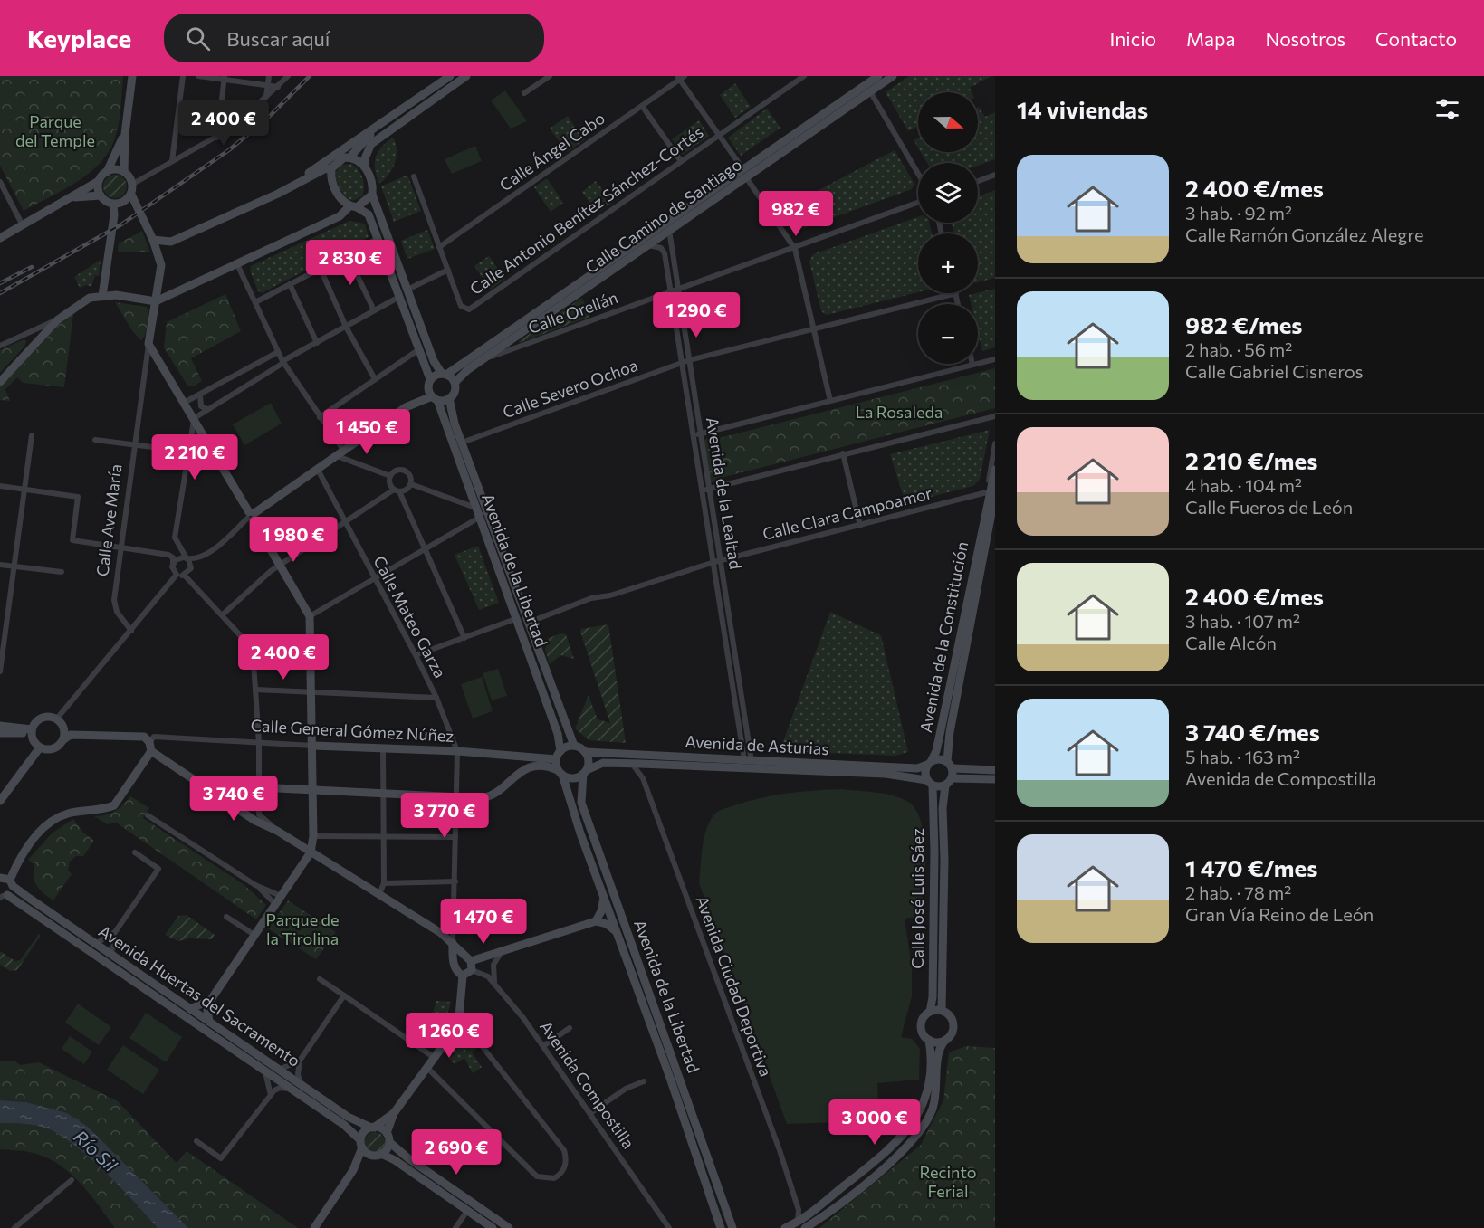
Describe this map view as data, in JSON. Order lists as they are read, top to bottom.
{
  "streets": {
    "street": [
      "Calle Ángel Cabo",
      "Calle Antonio Benítez Sánchez-Cortés",
      "Calle Camino de Santiago",
      "Calle Orellán",
      "Calle Severo Ochoa",
      "Avenida de la Lealtad",
      "Calle Clara Campoamor",
      "Calle Ave María",
      "Avenida de la Libertad",
      "Calle Mateo Garza",
      "Avenida de la Constitución",
      "Calle General Gómez Núñez",
      "Avenida de Asturias",
      "Calle José Luis Sáez",
      "Avenida Ciudad Deportiva",
      "Avenida Huertas del Sacramento",
      "Avenida Compostilla"
    ]
  },
  "crossings": [
    ["Calle Camino de Santiago", "Calle Orellán"],
    ["Calle Camino de Santiago", "Avenida de la Lealtad"],
    ["Calle Camino de Santiago", "Avenida de la Libertad"],
    ["Calle Orellán", "Avenida de la Lealtad"],
    ["Calle Severo Ochoa", "Avenida de la Lealtad"],
    ["Calle Severo Ochoa", "Avenida de la Libertad"],
    ["Avenida de la Lealtad", "Calle Clara Campoamor"],
    ["Avenida de la Lealtad", "Avenida de la Libertad"],
    ["Avenida de la Lealtad", "Avenida de Asturias"],
    ["Calle Clara Campoamor", "Avenida de la Constitución"],
    ["Avenida de la Libertad", "Calle General Gómez Núñez"],
    ["Avenida de la Libertad", "Avenida de Asturias"],
    ["Calle Mateo Garza", "Calle General Gómez Núñez"],
    ["Avenida de la Constitución", "Avenida de Asturias"],
    ["Avenida de la Constitución", "Calle José Luis Sáez"],
    ["Calle General Gómez Núñez", "Avenida de Asturias"],
    ["Avenida de Asturias", "Calle José Luis Sáez"],
    ["Avenida de Asturias", "Avenida Ciudad Deportiva"]
  ],
  "water": ["Río Sil"],
  "parks": [
    "Parque del Temple",
    "La Rosaleda",
    "Parque de la Tirolina",
    "Recinto Ferial"
  ],
  "north": "right",
  "page": {
    "header": "Keyplace",
    "search": "Buscar aquí",
    "nav": [
      "Inicio",
      "Mapa",
      "Nosotros",
      "Contacto"
    ],
    "heading": "14 viviendas",
    "map_buttons": ["+", "−"],
    "price": [
      "2 400 €",
      "982 €",
      "2 830 €",
      "1 290 €",
      "1 450 €",
      "2 210 €",
      "1 980 €",
      "2 400 €",
      "3 740 €",
      "3 770 €",
      "1 470 €",
      "1 260 €",
      "3 000 €",
      "2 690 €"
    ],
    "list": [
      {
        "name": "2 400 €/mes",
        "note": "3 hab. · 92 m² · Calle Ramón González Alegre"
      },
      {
        "name": "982 €/mes",
        "note": "2 hab. · 56 m² · Calle Gabriel Cisneros"
      },
      {
        "name": "2 210 €/mes",
        "note": "4 hab. · 104 m² · Calle Fueros de León"
      },
      {
        "name": "2 400 €/mes",
        "note": "3 hab. · 107 m² · Calle Alcón"
      },
      {
        "name": "3 740 €/mes",
        "note": "5 hab. · 163 m² · Avenida de Compostilla"
      },
      {
        "name": "1 470 €/mes",
        "note": "2 hab. · 78 m² · Gran Vía Reino de León"
      }
    ]
  }
}
